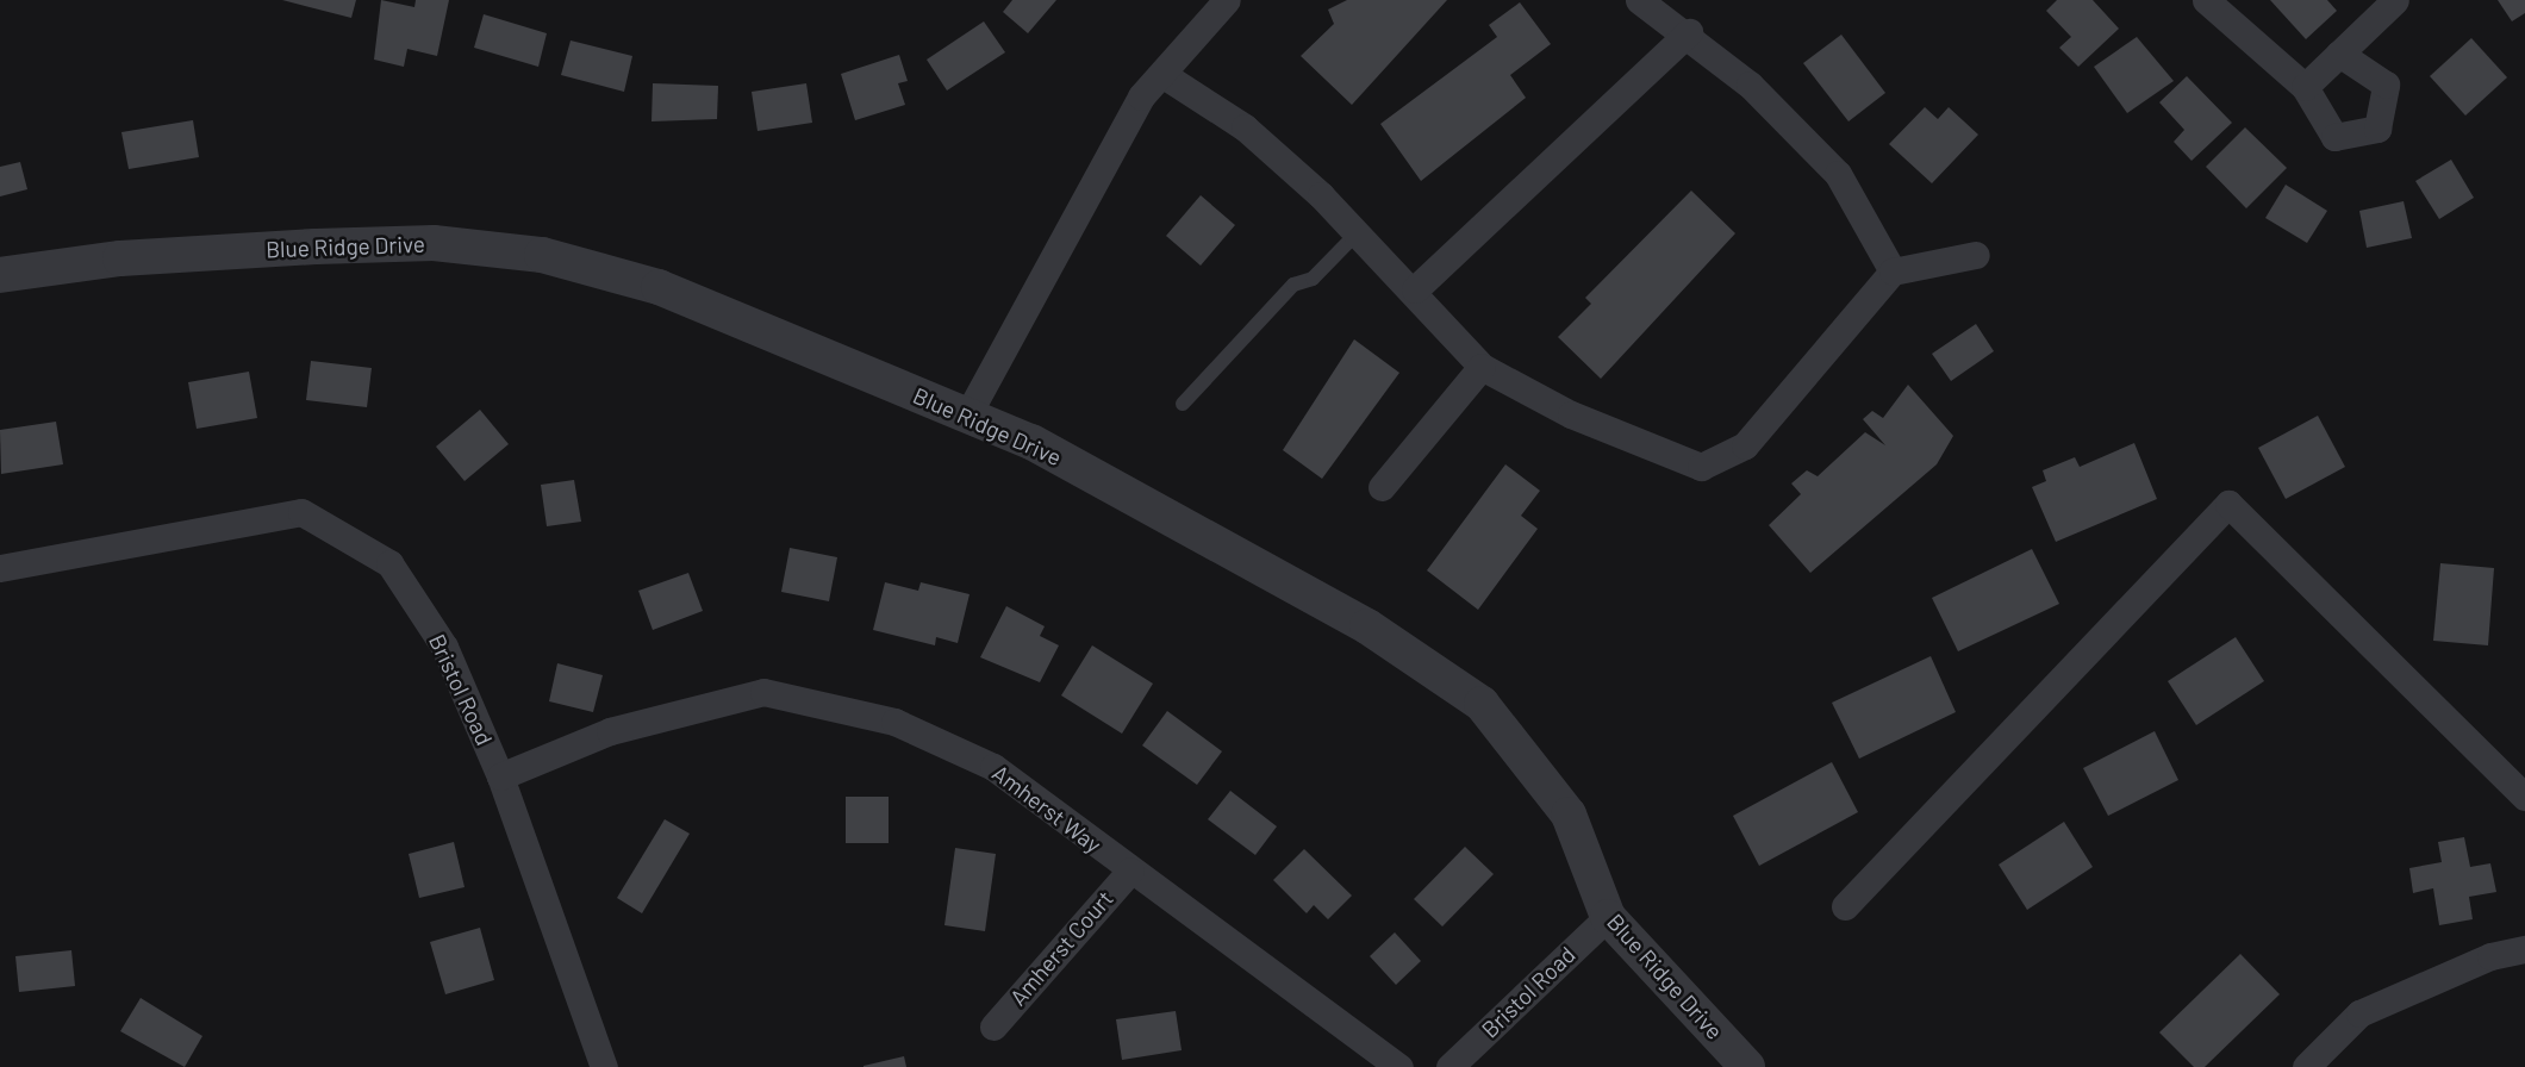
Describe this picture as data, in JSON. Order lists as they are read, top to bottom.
{
  "streets": {
    "street": [
      "Blue Ridge Drive",
      "Bristol Road",
      "Amherst Way",
      "Amherst Court"
    ]
  },
  "crossings": [
    ["Blue Ridge Drive", "Bristol Road"],
    ["Bristol Road", "Amherst Way"],
    ["Amherst Way", "Amherst Court"]
  ]
}
